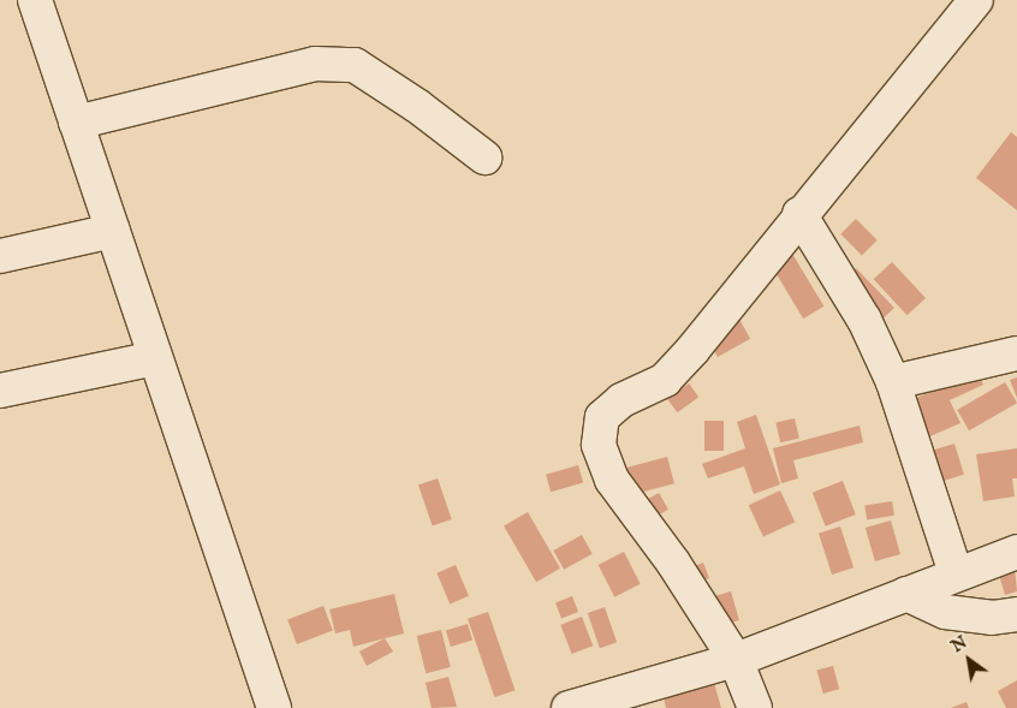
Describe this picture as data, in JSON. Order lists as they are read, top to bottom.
{
  "north": "top left"
}
